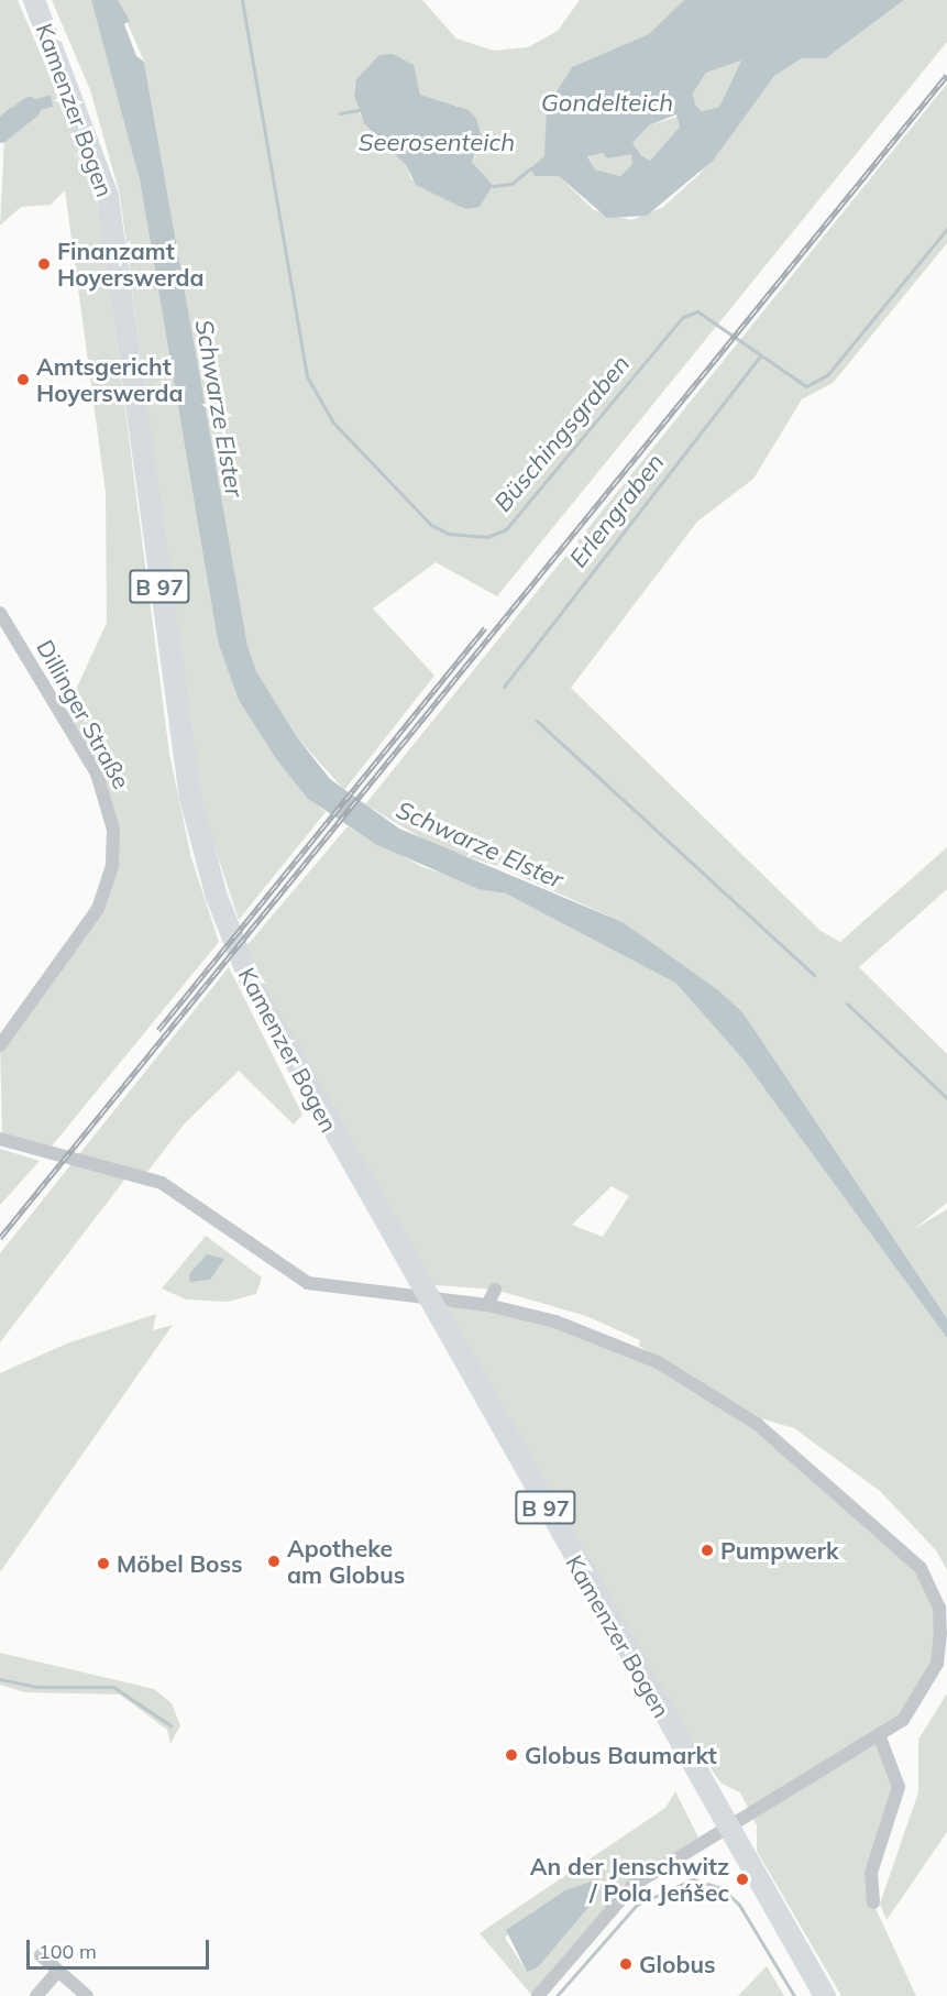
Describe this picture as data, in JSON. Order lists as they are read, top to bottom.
{
  "streets": {
    "main road": ["Kamenzer Bogen", "B 97"],
    "street": ["Dillinger Straße"]
  },
  "water": [
    "Gondelteich",
    "Seerosenteich",
    "Schwarze Elster",
    "Büschingsgraben",
    "Erlengraben"
  ],
  "places": [
    "Finanzamt Hoyerswerda",
    "Amtsgericht Hoyerswerda",
    "Pumpwerk",
    "Apotheke am Globus",
    "Möbel Boss",
    "Globus Baumarkt",
    "An der Jenschwitz / Pola Jeńšec",
    "Globus"
  ],
  "scale_bar": "100 m"
}
